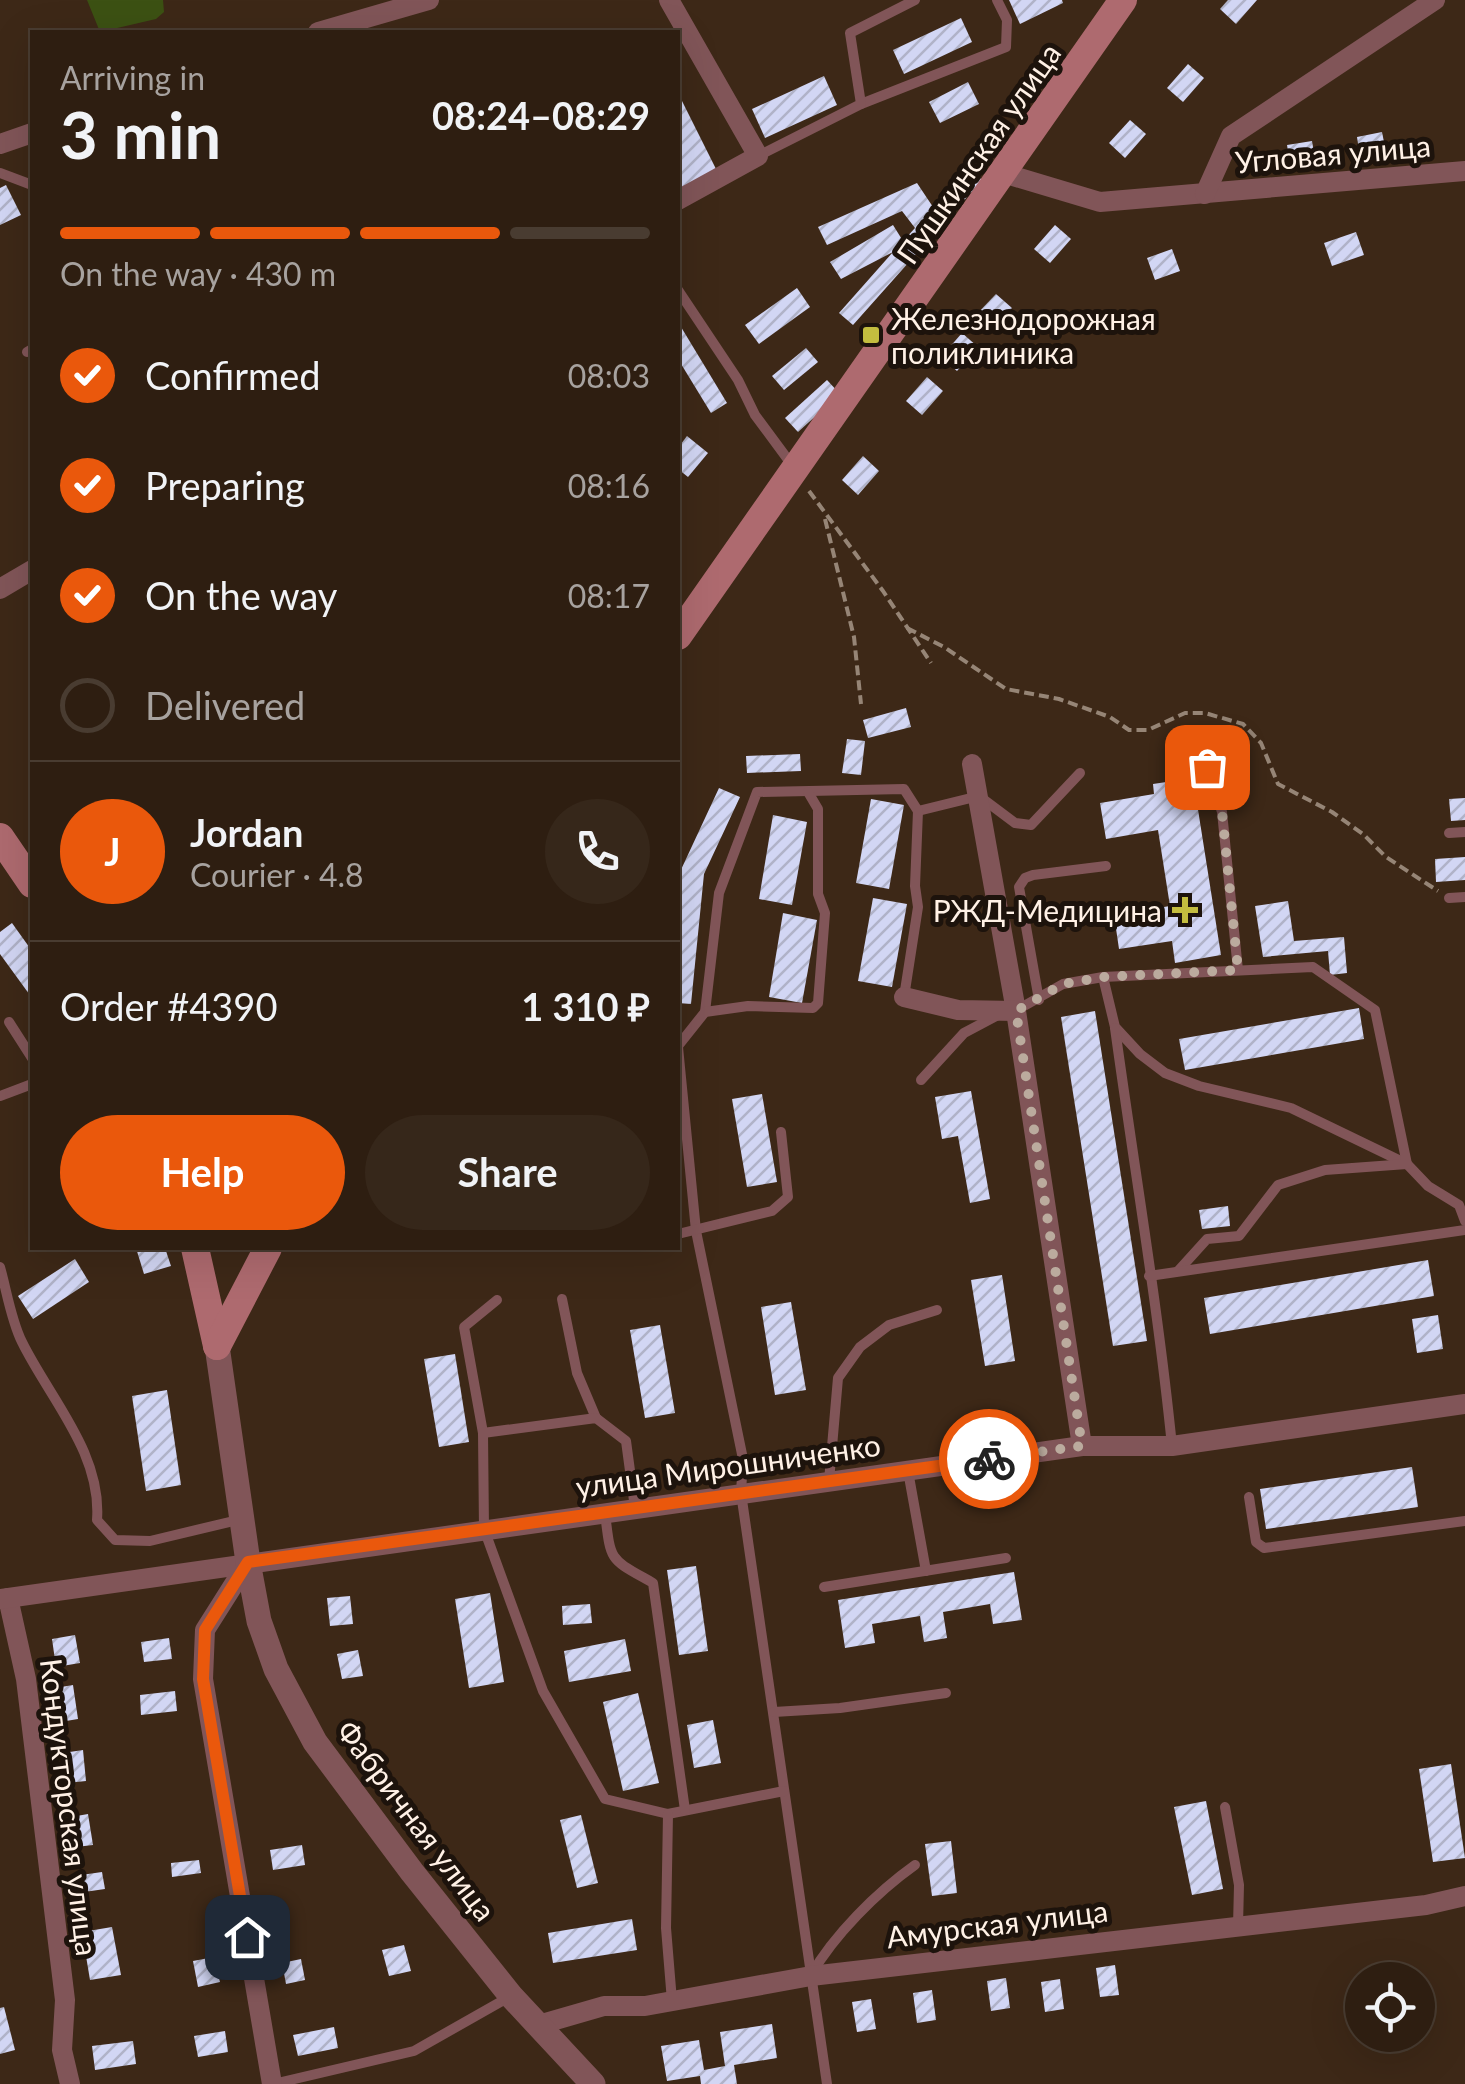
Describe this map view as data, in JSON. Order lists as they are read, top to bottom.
{
  "streets": {
    "main road": ["Пушкинская улица", "Фабричная улица"],
    "street": [
      "Угловая улица",
      "улица Мирошниченко",
      "Кондукторская улица",
      "Амурская улица"
    ]
  },
  "crossings": [
    ["Пушкинская улица", "Угловая улица"],
    ["улица Мирошниченко", "Кондукторская улица"],
    ["улица Мирошниченко", "Фабричная улица"],
    ["Фабричная улица", "Амурская улица"]
  ],
  "places": {
    "transit": ["Железнодорожная поликлиника"],
    "health": ["РЖД-Медицина"]
  },
  "page": {
    "heading": ["3 min", "Arriving in", "08:24–08:29"],
    "panel": [
      "Jordan",
      "Courier · 4.8",
      "Order #4390",
      "1 310 ₽"
    ],
    "bar": "On the way · 430 m",
    "list": [
      ["Confirmed", "08:03"],
      ["Preparing", "08:16"],
      ["On the way", "08:17"],
      "Delivered"
    ],
    "round": "J",
    "buttons": ["Help", "Share"]
  }
}
